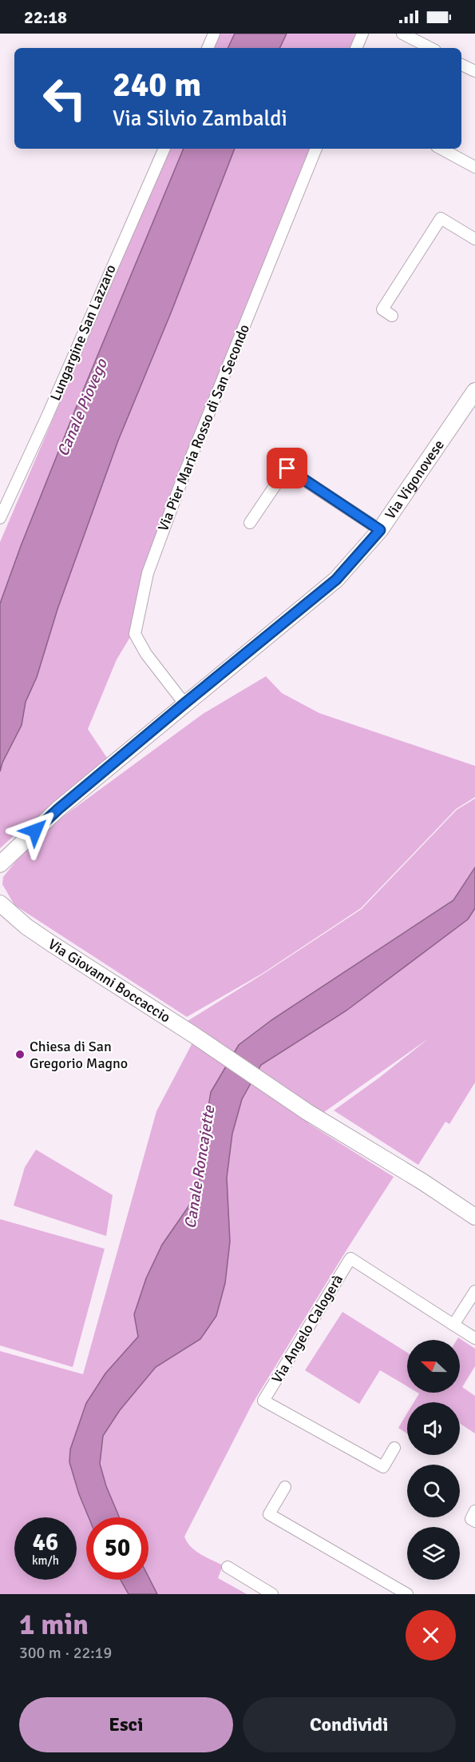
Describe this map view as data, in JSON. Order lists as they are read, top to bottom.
{
  "streets": {
    "main road": ["Via Vigonovese", "Via Giovanni Boccaccio"],
    "street": ["Lungargine San Lazzaro", "Via Pier Maria Rosso di San Secondo", "Via Angelo Calogerà"]
  },
  "crossings": [
    ["Via Pier Maria Rosso di San Secondo", "Via Vigonovese"]
  ],
  "water": ["Canale Piovego", "Canale Roncajette"],
  "places": ["Chiesa di San Gregorio Magno"],
  "north": "left",
  "page": {
    "status": "22:18",
    "turn": ["240 m", "Via Silvio Zambaldi"],
    "speed": "46 km/h",
    "limit": "50",
    "heading": ["1 min", "300 m · 22:19"],
    "buttons": ["Esci", "Condividi"]
  }
}
